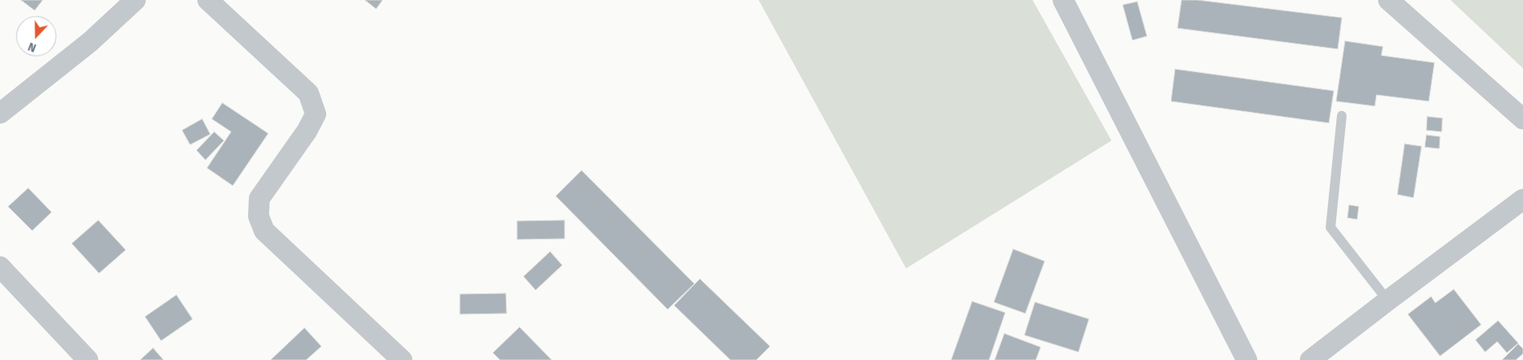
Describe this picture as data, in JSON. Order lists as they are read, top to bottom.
{
  "north": "bottom"
}
